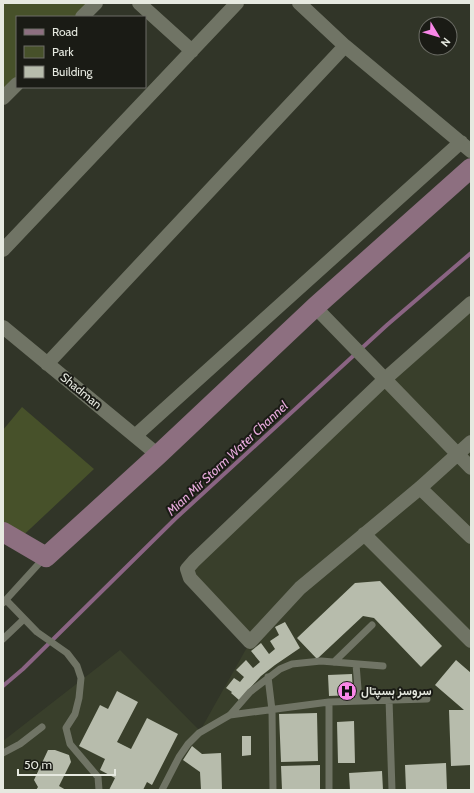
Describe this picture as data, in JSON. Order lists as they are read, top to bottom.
{
  "streets": {
    "street": ["Shadman"]
  },
  "water": ["Mian Mir Storm Water Channel"],
  "places": {
    "hospital": ["سروسز ہسپتال"]
  },
  "legend": ["Road", "Park", "Building"],
  "scale_bar": "50 m",
  "north": "bottom right"
}
